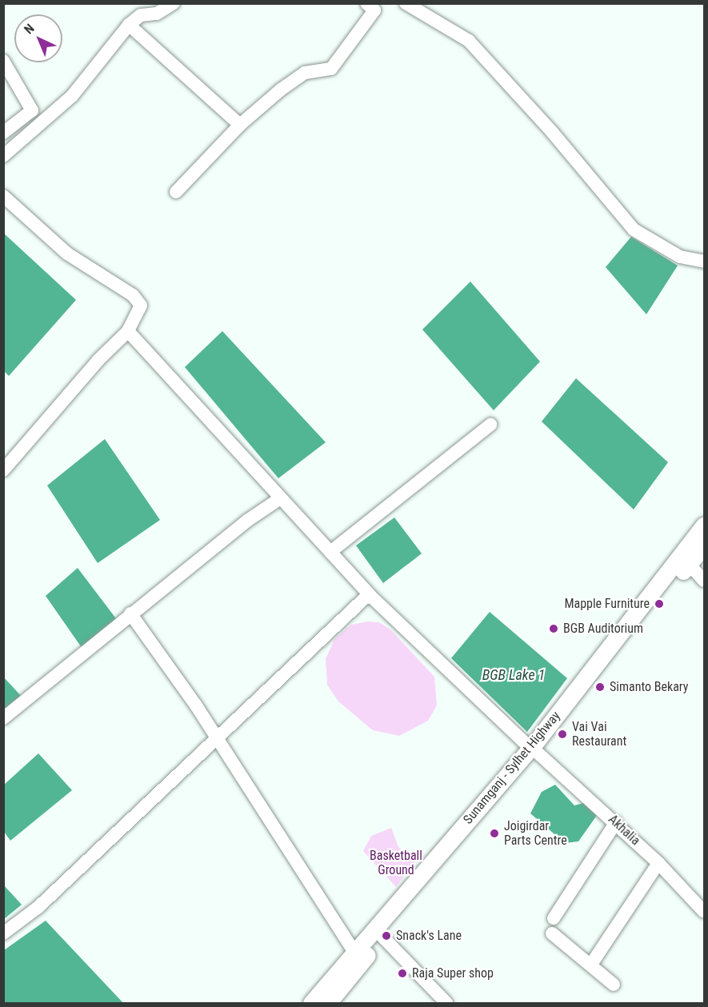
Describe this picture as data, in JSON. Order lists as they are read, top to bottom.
{
  "streets": {
    "main road": ["Sunamganj - Sylhet Highway"],
    "street": ["Akhalia"]
  },
  "crossings": [
    ["Sunamganj - Sylhet Highway", "Akhalia"]
  ],
  "water": ["BGB Lake 1"],
  "parks": ["Basketball Ground"],
  "places": [
    "Mapple Furniture",
    "BGB Auditorium",
    "Simanto Bekary",
    "Vai Vai Restaurant",
    "Joigirdar Parts Centre",
    "Snack's Lane",
    "Raja Super shop"
  ],
  "north": "top left"
}
